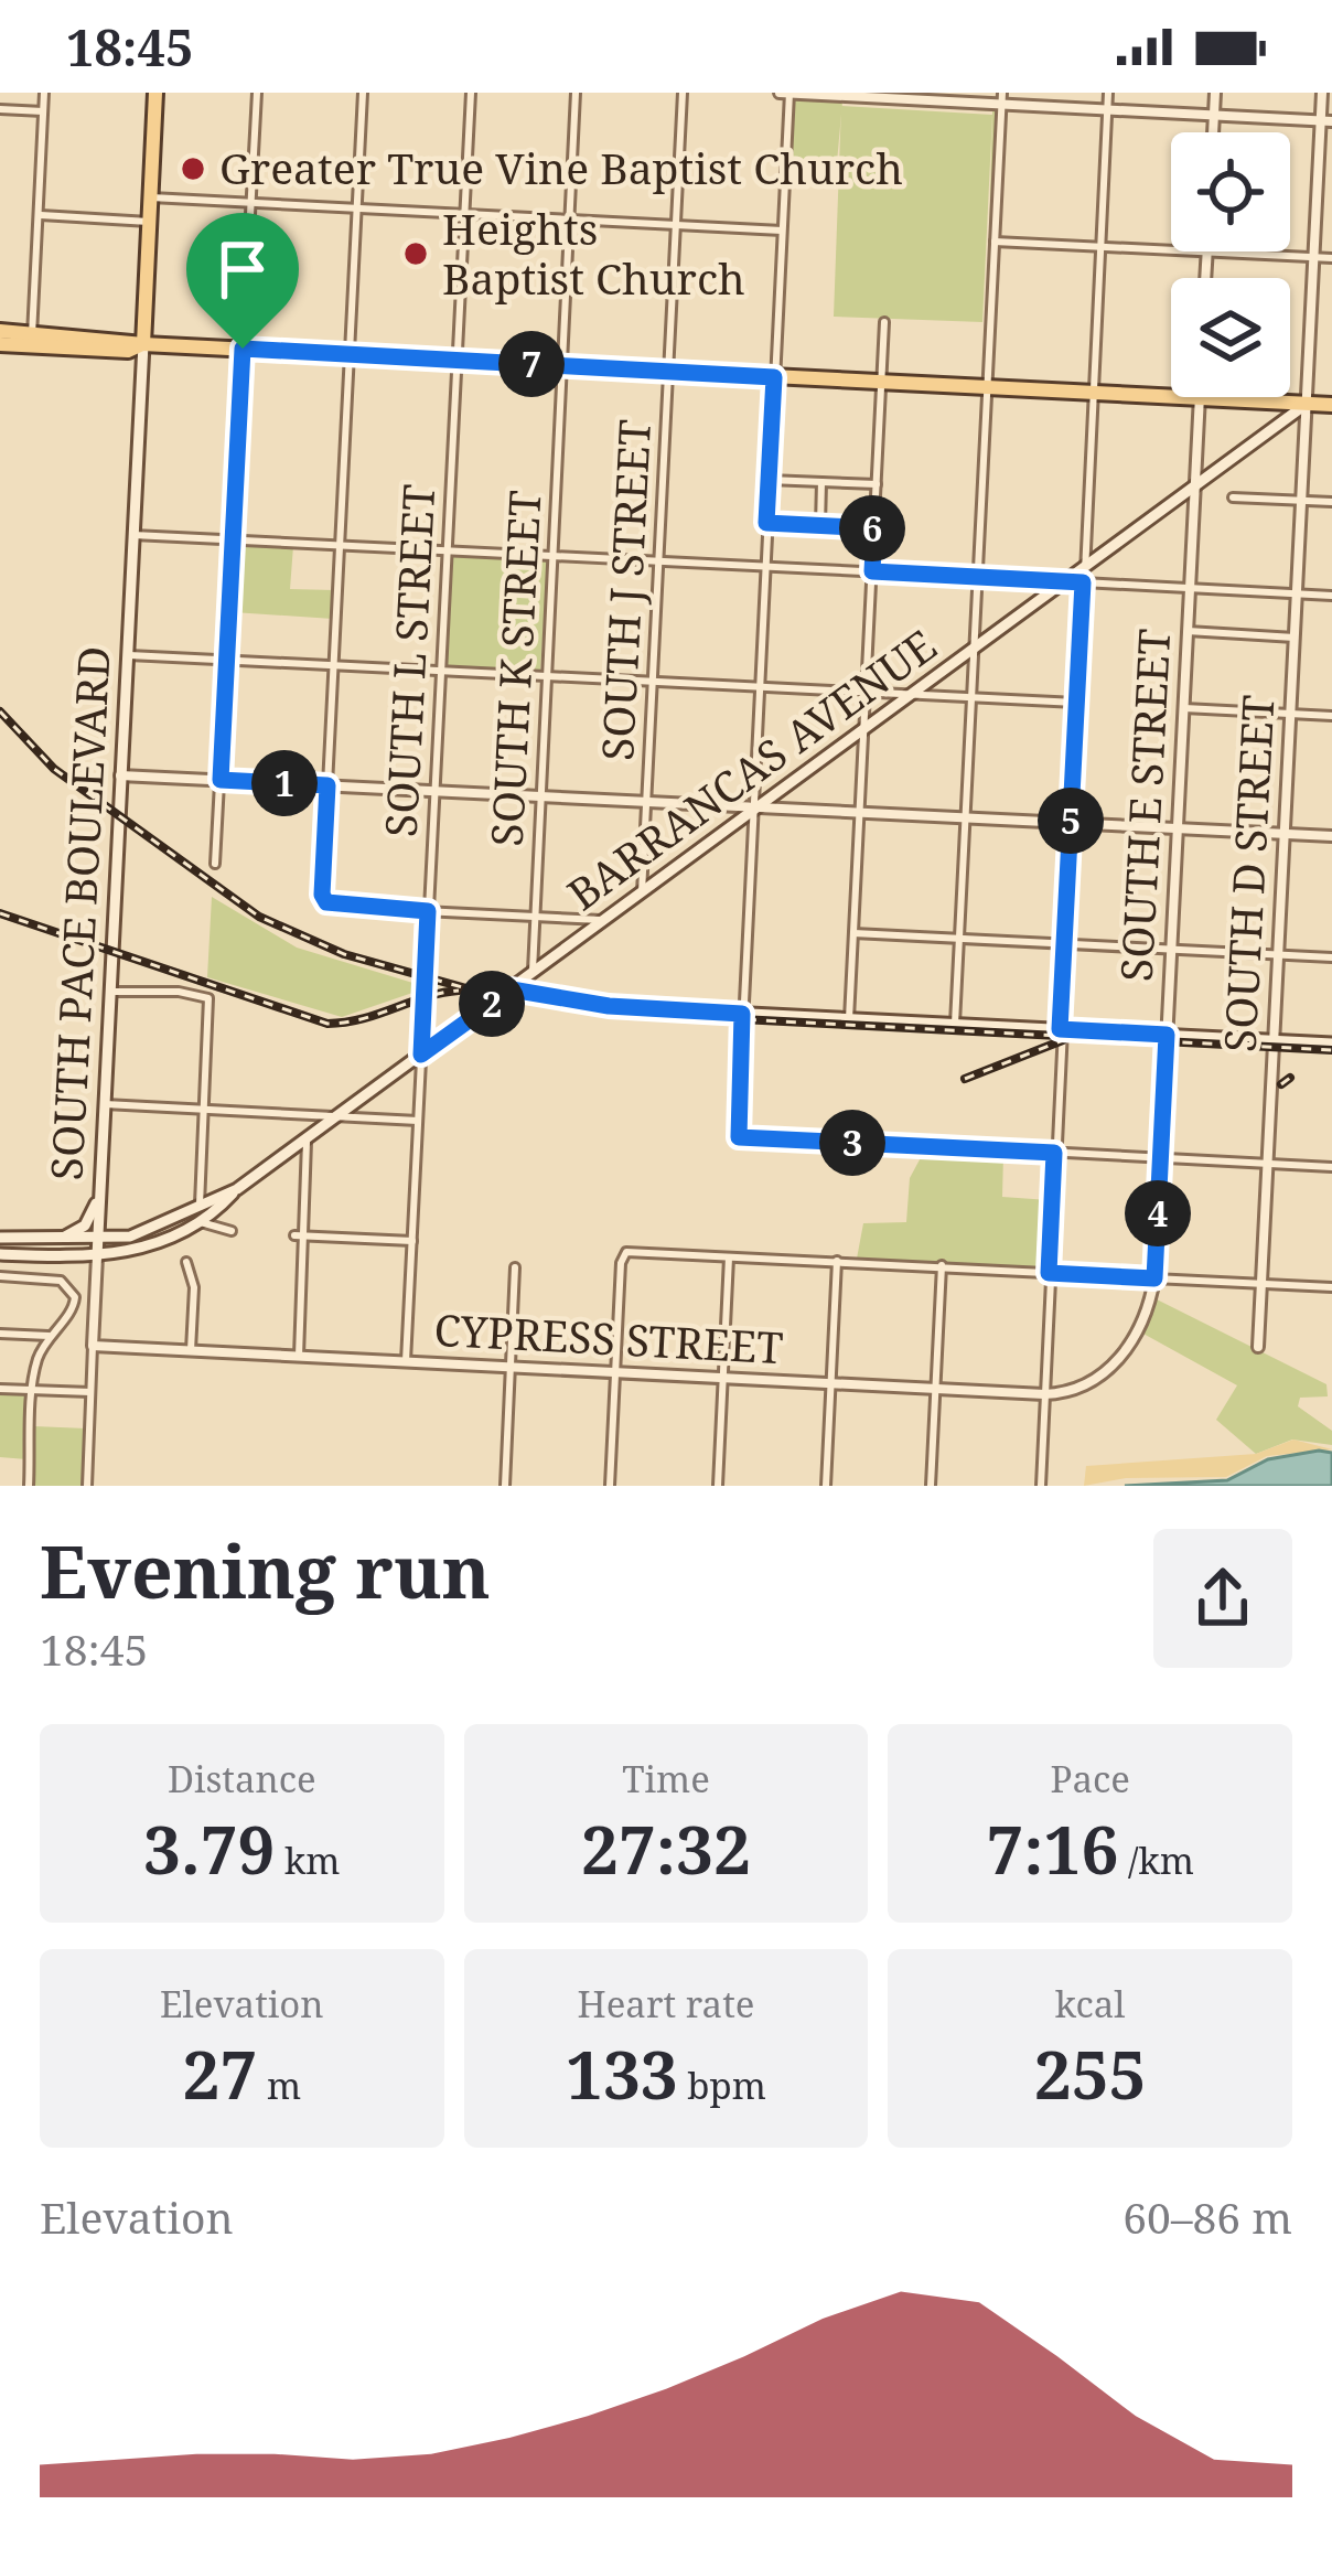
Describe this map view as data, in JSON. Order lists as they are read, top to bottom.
{
  "streets": {
    "main road": ["BARRANCAS AVENUE", "SOUTH PACE BOULEVARD"],
    "street": [
      "SOUTH J STREET",
      "SOUTH L STREET",
      "SOUTH K STREET",
      "SOUTH E STREET",
      "SOUTH D STREET",
      "CYPRESS STREET"
    ]
  },
  "crossings": [
    ["SOUTH J STREET", "BARRANCAS AVENUE"],
    ["SOUTH L STREET", "BARRANCAS AVENUE"],
    ["SOUTH L STREET", "CYPRESS STREET"],
    ["SOUTH K STREET", "BARRANCAS AVENUE"],
    ["BARRANCAS AVENUE", "SOUTH E STREET"],
    ["BARRANCAS AVENUE", "SOUTH D STREET"],
    ["BARRANCAS AVENUE", "SOUTH PACE BOULEVARD"],
    ["SOUTH E STREET", "CYPRESS STREET"],
    ["SOUTH PACE BOULEVARD", "CYPRESS STREET"]
  ],
  "places": ["Greater True Vine Baptist Church", "Heights Baptist Church"],
  "page": {
    "status": "18:45",
    "pins": [
      "7",
      "6",
      "1",
      "5",
      "2",
      "3",
      "4"
    ],
    "heading": ["Evening run", "18:45"],
    "stats": [
      ["Distance", "3.79 km"],
      ["Time", "27:32"],
      ["Pace", "7:16 /km"],
      ["Elevation", "27 m"],
      ["Heart rate", "133 bpm"],
      ["kcal", "255"]
    ],
    "chart": ["Elevation", "60–86 m"]
  }
}
